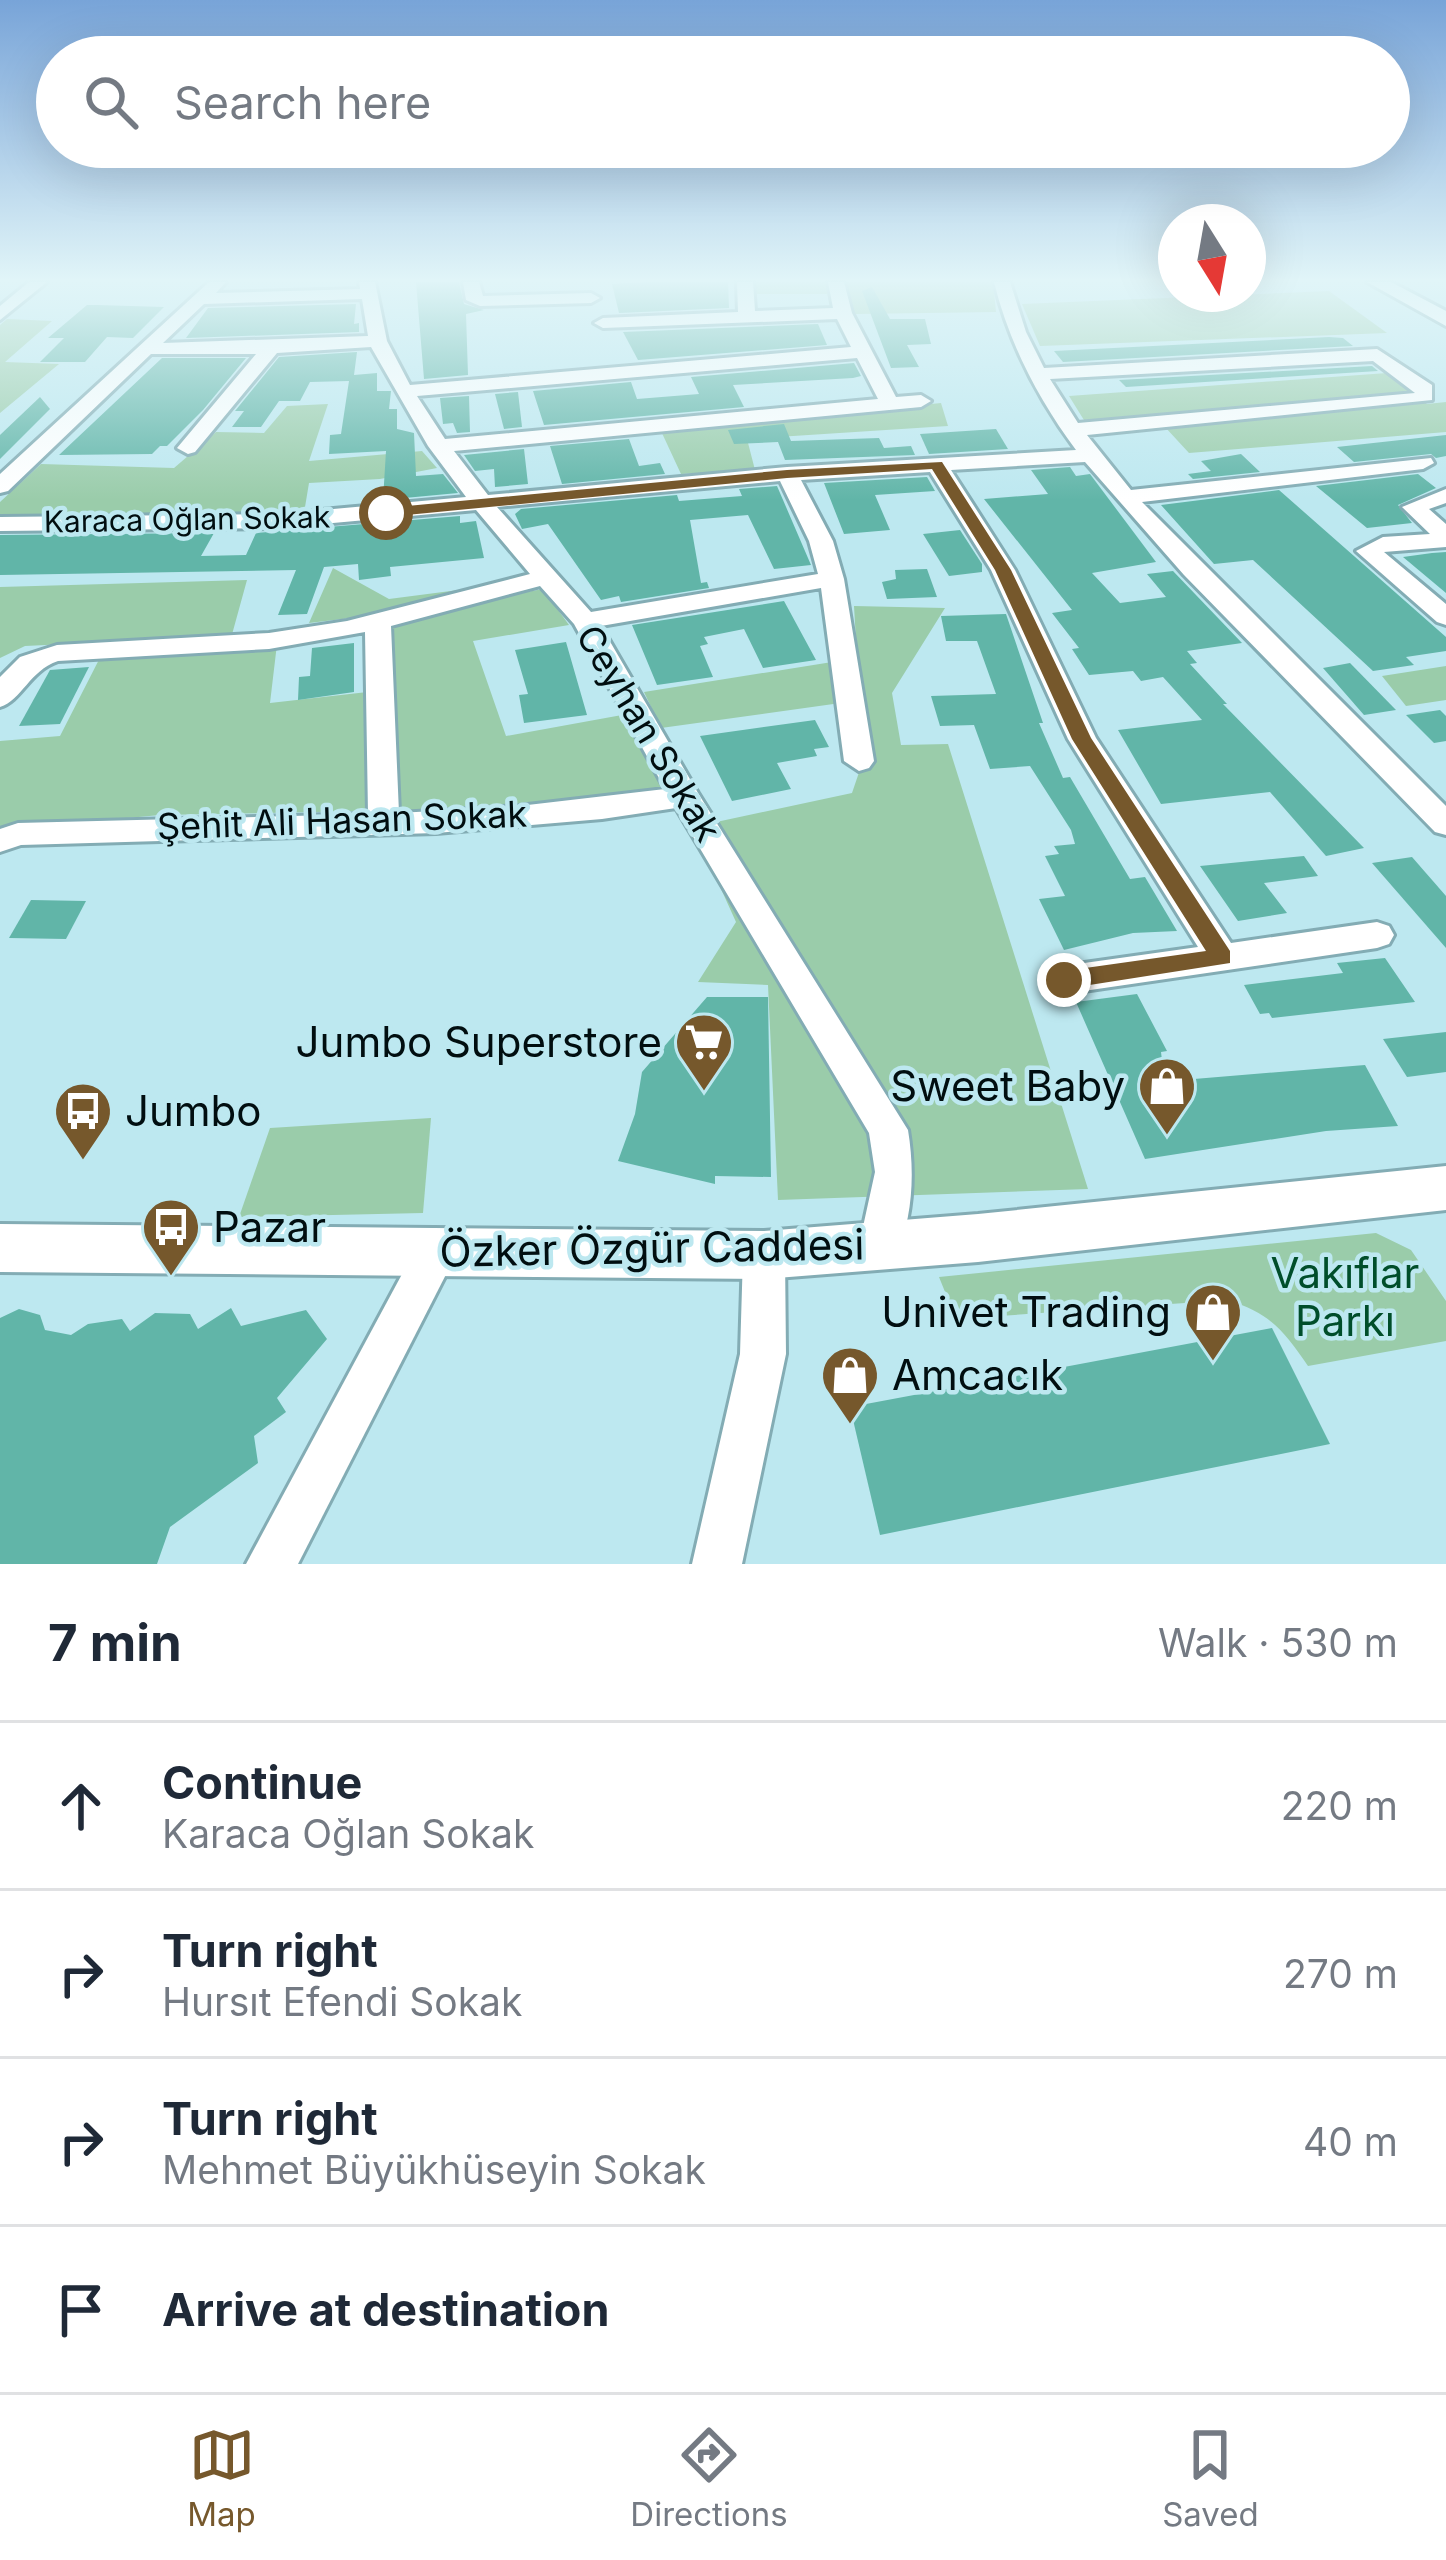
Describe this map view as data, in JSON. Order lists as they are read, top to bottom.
{
  "streets": {
    "main road": ["Özker Özgür Caddesi"],
    "street": ["Karaca Oğlan Sokak", "Ceyhan Sokak", "Şehit Ali Hasan Sokak"]
  },
  "crossings": [
    ["Karaca Oğlan Sokak", "Ceyhan Sokak"],
    ["Ceyhan Sokak", "Şehit Ali Hasan Sokak"],
    ["Ceyhan Sokak", "Özker Özgür Caddesi"]
  ],
  "parks": ["Vakıflar Parkı"],
  "places": {
    "supermarket": ["Jumbo Superstore"],
    "shop": ["Sweet Baby", "Univet Trading", "Amcacık"],
    "bus stop": ["Jumbo", "Pazar"]
  },
  "north": "bottom",
  "page": {
    "search": "Search here",
    "heading": ["7 min", "Walk · 530 m"],
    "list": [
      ["Continue", "Karaca Oğlan Sokak", "220 m"],
      ["Turn right", "Hursıt Efendi Sokak", "270 m"],
      ["Turn right", "Mehmet Büyükhüseyin Sokak", "40 m"],
      "Arrive at destination"
    ],
    "nav": ["Map", "Directions", "Saved"]
  }
}
